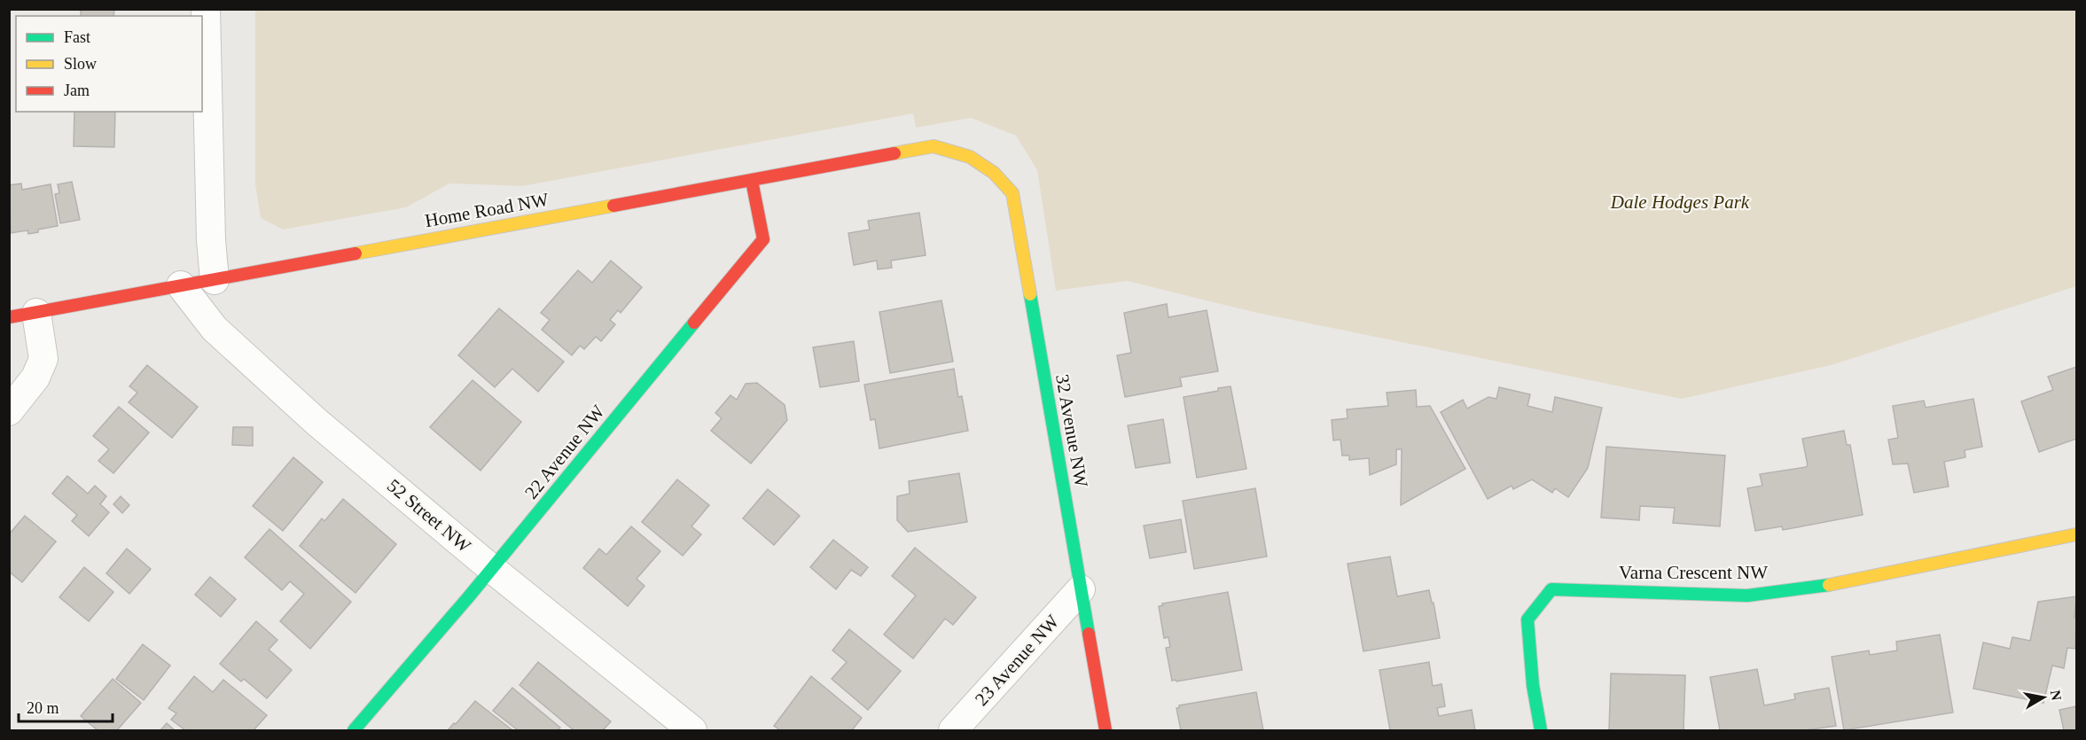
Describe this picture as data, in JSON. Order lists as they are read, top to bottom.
{
  "streets": {
    "street": [
      "Home Road NW",
      "32 Avenue NW",
      "22 Avenue NW",
      "52 Street NW",
      "Varna Crescent NW",
      "23 Avenue NW"
    ]
  },
  "crossings": [
    ["Home Road NW", "32 Avenue NW"],
    ["Home Road NW", "22 Avenue NW"],
    ["Home Road NW", "52 Street NW"],
    ["32 Avenue NW", "23 Avenue NW"],
    ["22 Avenue NW", "52 Street NW"]
  ],
  "parks": ["Dale Hodges Park"],
  "legend": ["Fast", "Slow", "Jam"],
  "scale_bar": "20 m",
  "north": "right"
}
